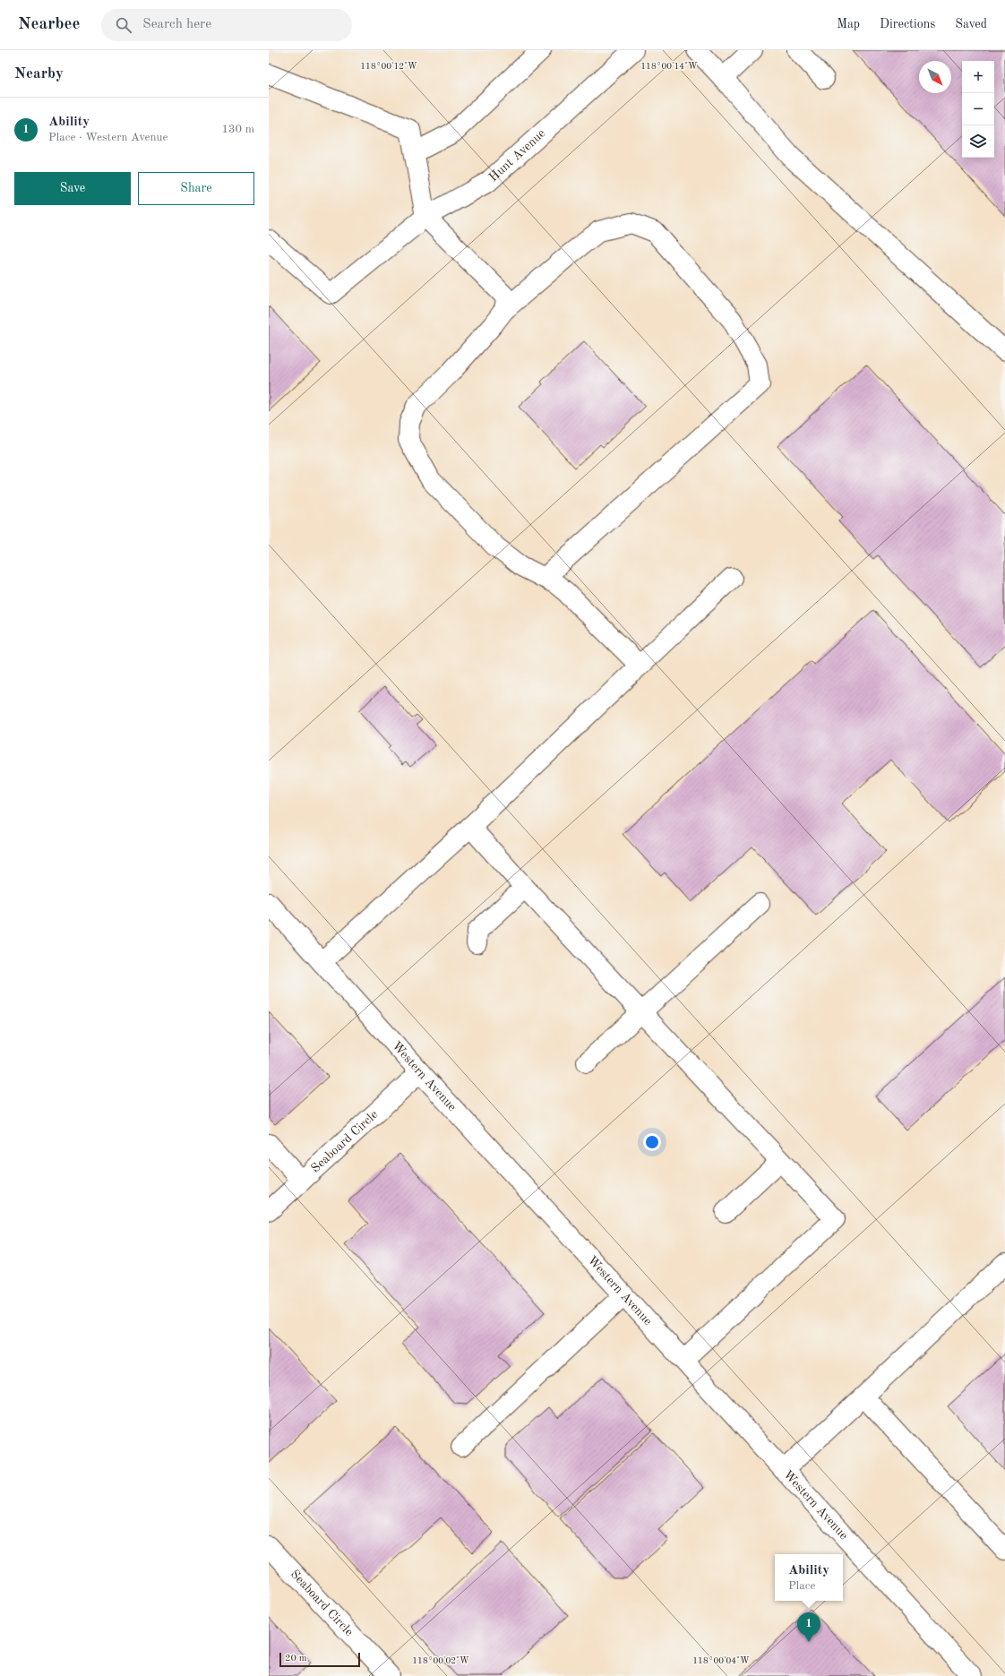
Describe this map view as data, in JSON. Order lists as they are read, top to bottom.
{
  "streets": {
    "street": ["Hunt Avenue", "Western Avenue", "Seaboard Circle"]
  },
  "crossings": [
    ["Western Avenue", "Seaboard Circle"]
  ],
  "scale_bar": "20 m",
  "north": "bottom right",
  "page": {
    "header": "Nearbee",
    "search": "Search here",
    "nav": ["Map", "Directions", "Saved"],
    "heading": "Nearby",
    "map_buttons": ["+", "−"],
    "list": [
      {
        "mark": "1",
        "name": "Ability",
        "note": "Place · Western Avenue",
        "value": "130 m"
      }
    ],
    "buttons": ["Save", "Share"],
    "popup": ["Ability", "Place"],
    "pins": "1",
    "scale": "20 m"
  },
  "coordinates": [
    "118°00'12\"W",
    "118°00'14\"W",
    "118°00'02\"W",
    "118°00'04\"W"
  ]
}
